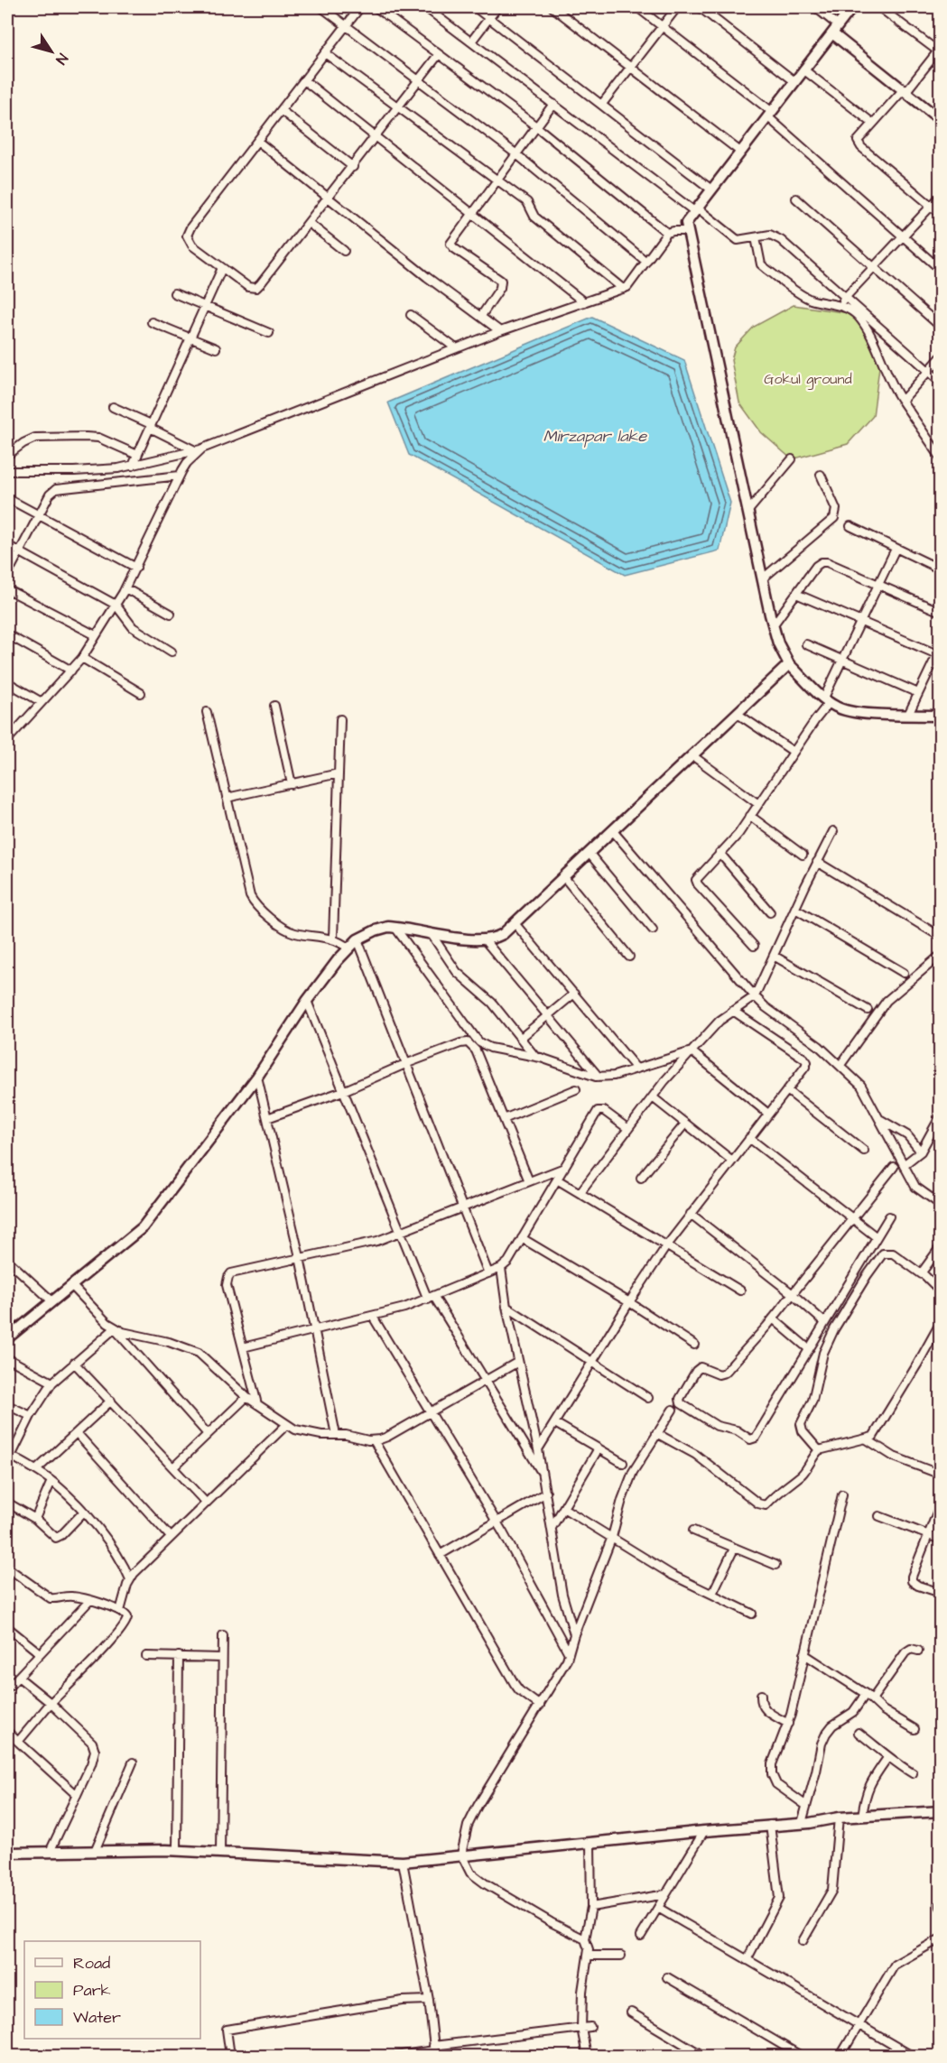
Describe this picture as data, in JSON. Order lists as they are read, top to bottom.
{
  "water": ["Mirzapar lake"],
  "parks": ["Gokul ground"],
  "legend": ["Road", "Park", "Water"],
  "north": "bottom right"
}
